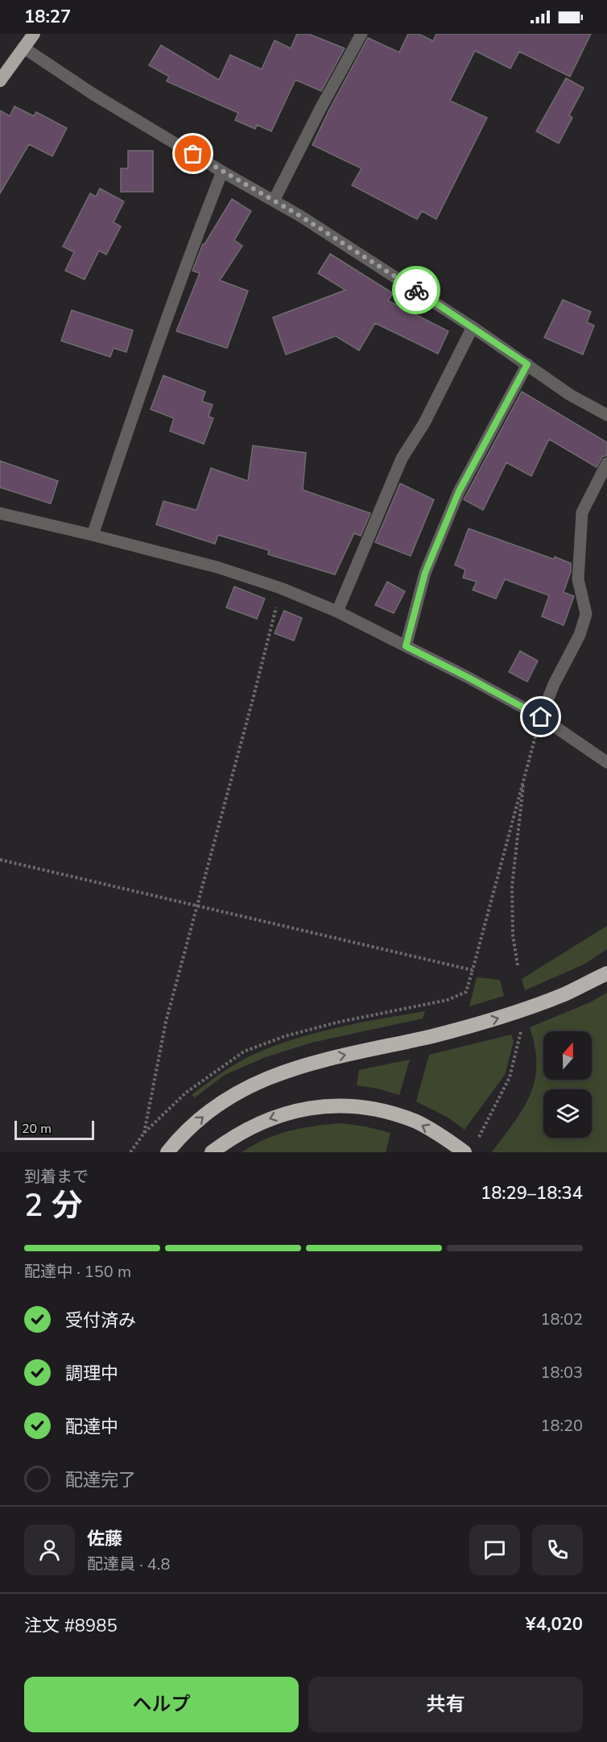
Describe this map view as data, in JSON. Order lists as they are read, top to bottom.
{
  "scale_bar": "20 m",
  "north": "top",
  "page": {
    "status": "18:27",
    "scale": "20 m",
    "heading": ["2 分", "到着まで", "18:29–18:34"],
    "panel": [
      "佐藤",
      "配達員 · 4.8",
      "注文 #8985",
      "¥4,020"
    ],
    "bar": "配達中 · 150 m",
    "list": [
      ["受付済み", "18:02"],
      ["調理中", "18:03"],
      ["配達中", "18:20"],
      "配達完了"
    ],
    "buttons": ["ヘルプ", "共有"]
  }
}
